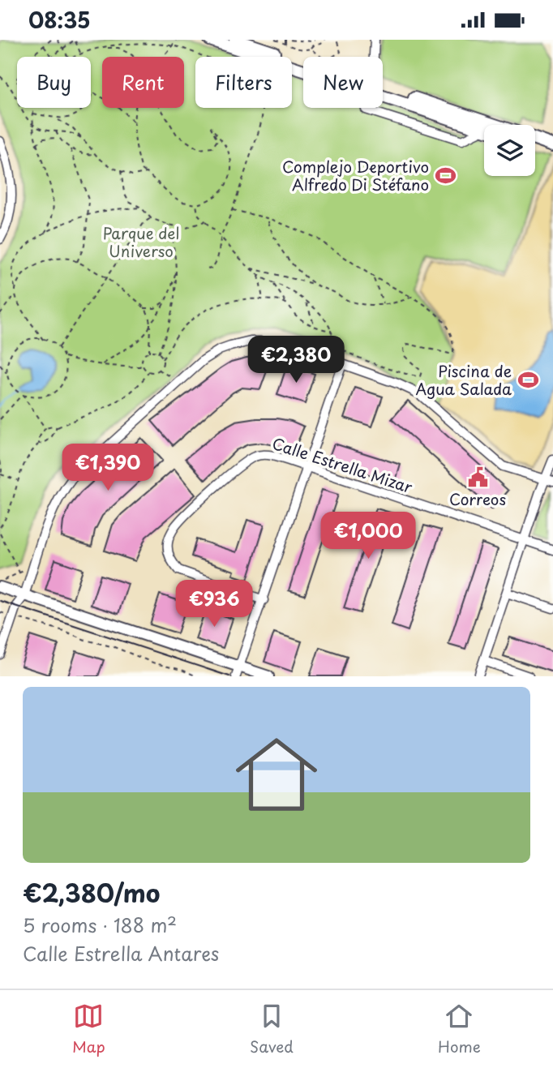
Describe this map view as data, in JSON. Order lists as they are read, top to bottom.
{
  "streets": {
    "street": ["Calle Estrella Mizar"]
  },
  "parks": ["Parque del Universo"],
  "places": {
    "sports": ["Complejo Deportivo Alfredo Di Stéfano", "Piscina de Agua Salada"],
    "public building": ["Correos"]
  },
  "page": {
    "status": "08:35",
    "chip": [
      "Buy",
      "Rent",
      "Filters",
      "New"
    ],
    "price": [
      "€2,380",
      "€1,390",
      "€1,000",
      "€936"
    ],
    "list": [
      {
        "name": "€2,380/mo",
        "note": "5 rooms · 188 m² · Calle Estrella Antares"
      }
    ],
    "tabs": ["Map", "Saved", "Home"]
  }
}
